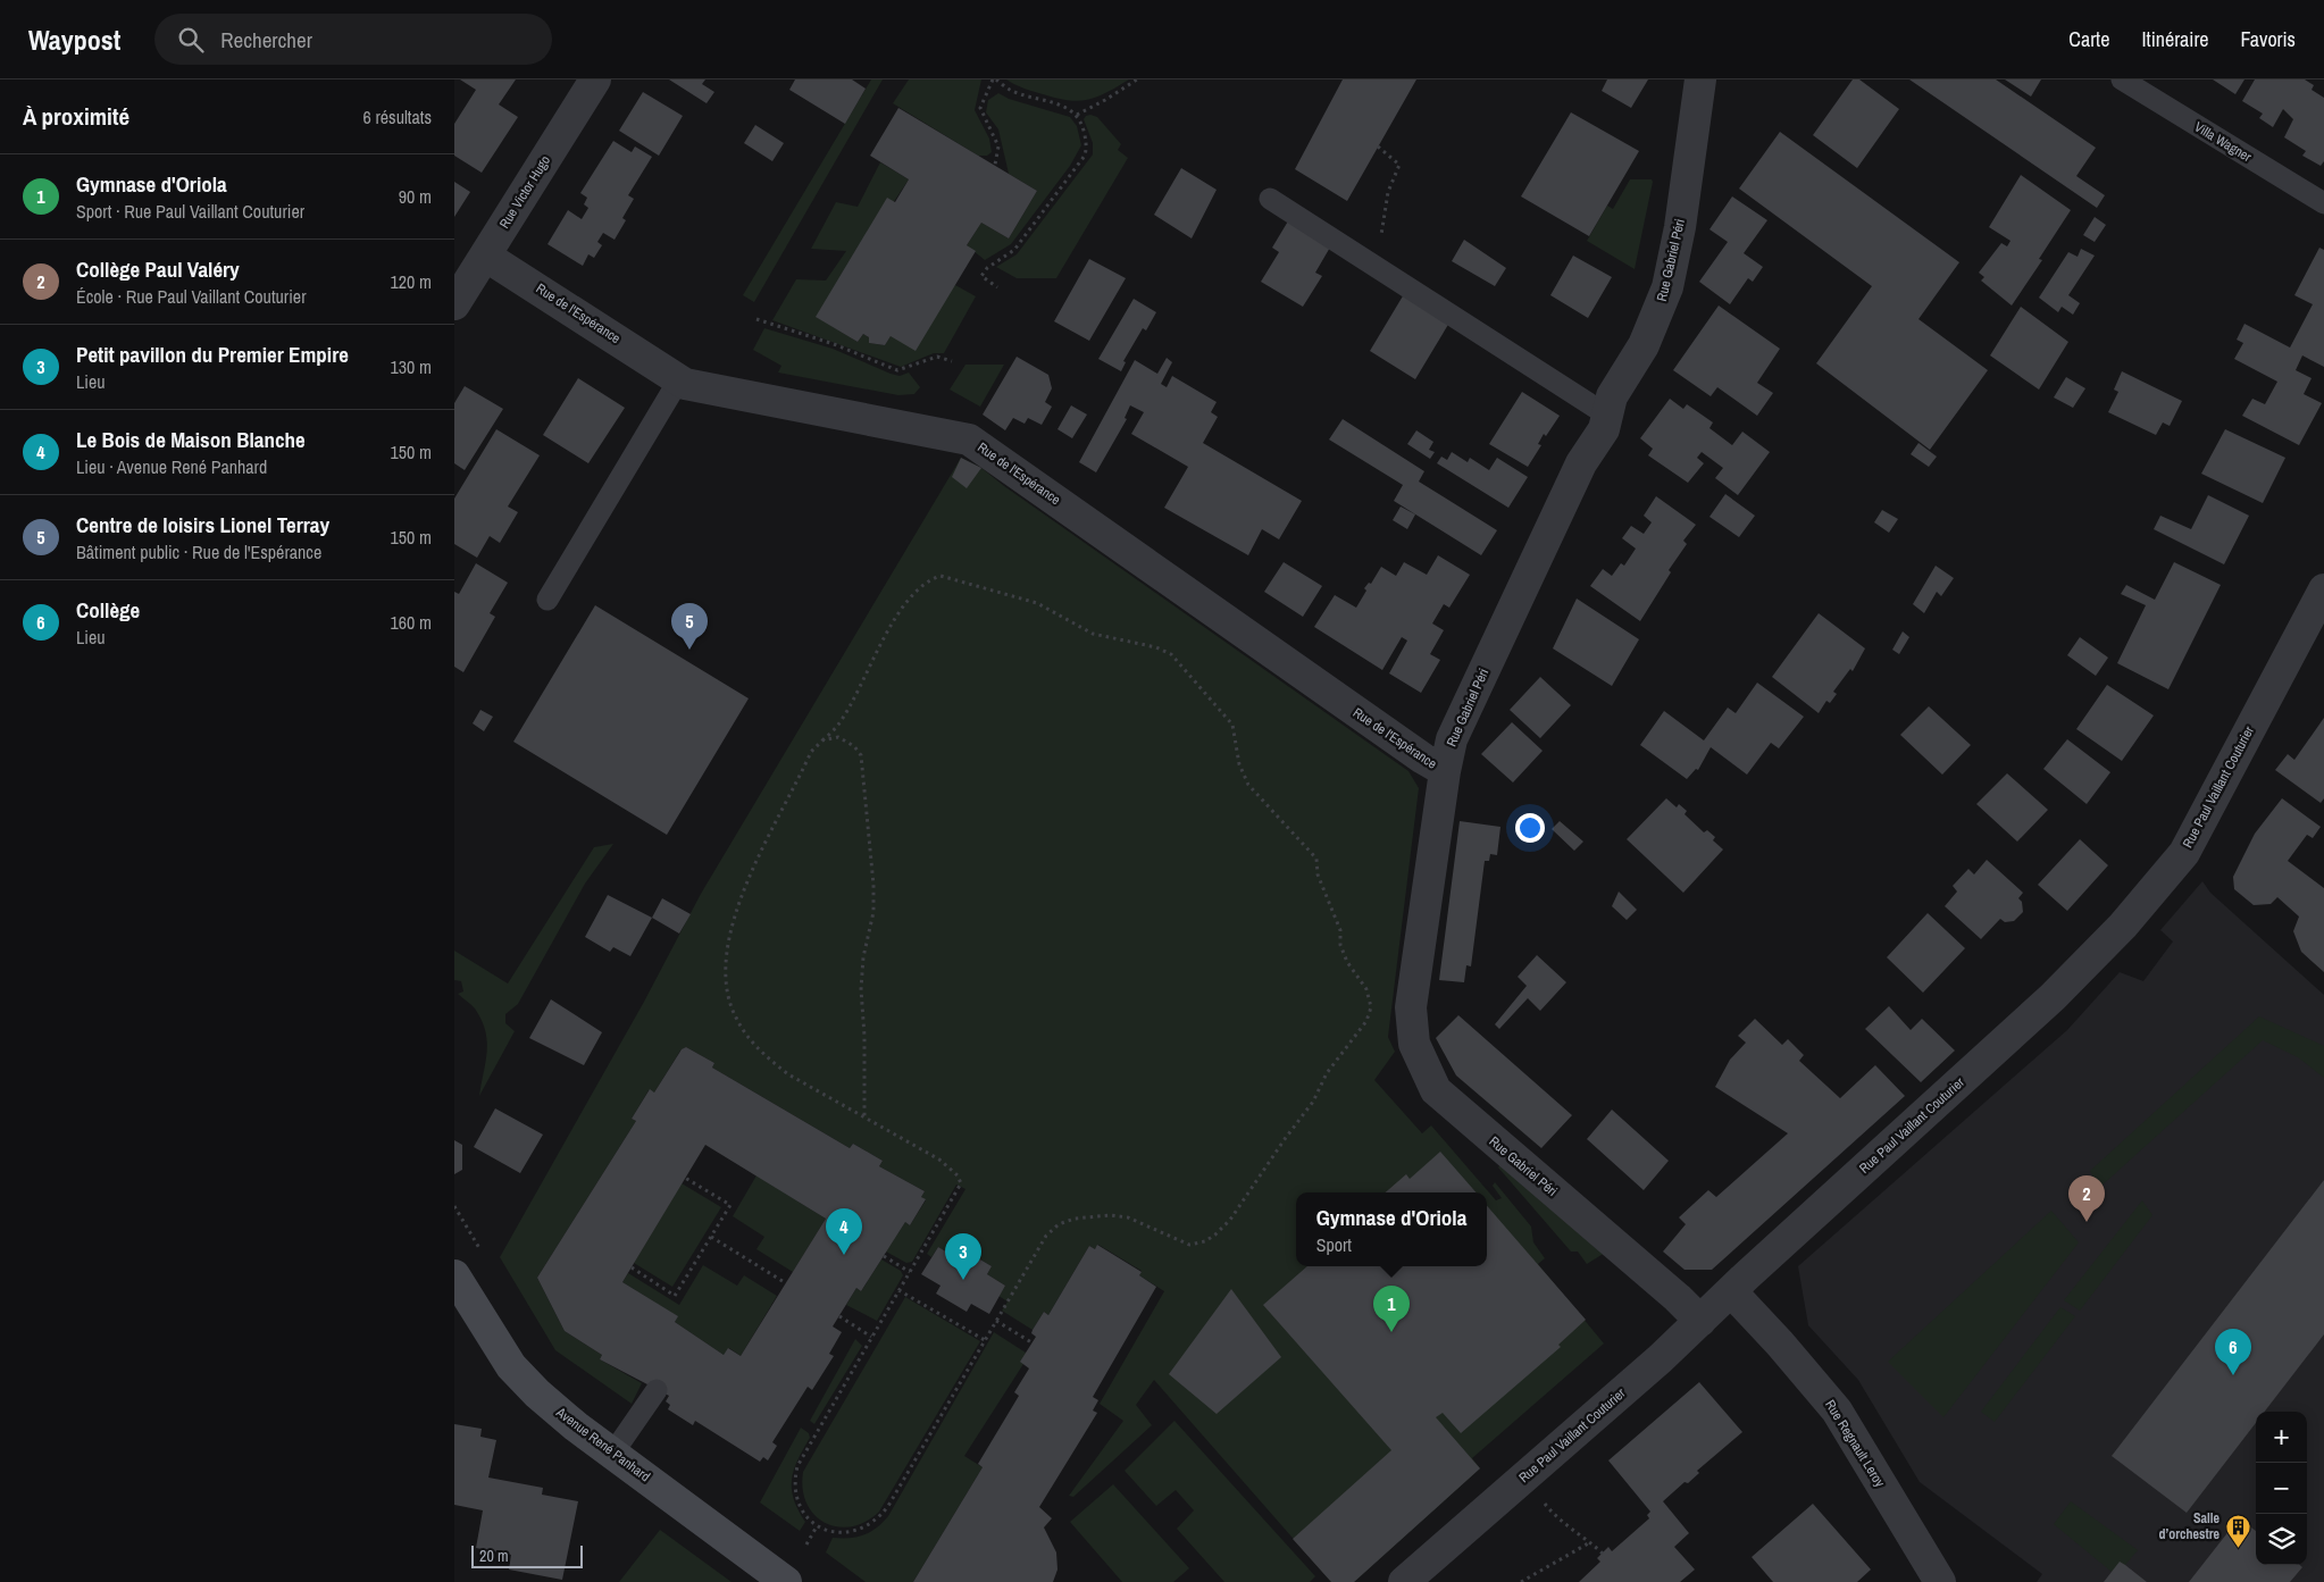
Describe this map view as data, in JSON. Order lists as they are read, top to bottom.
{
  "streets": {
    "main road": ["Avenue René Panhard"],
    "street": [
      "Rue Victor Hugo",
      "Rue Gabriel Péri",
      "Rue de l'Espérance",
      "Rue Paul Vaillant Couturier",
      "Rue Regnault Leroy"
    ],
    "lane": ["Villa Wagner"]
  },
  "crossings": [
    ["Rue Victor Hugo", "Rue de l'Espérance"],
    ["Rue Gabriel Péri", "Rue de l'Espérance"],
    ["Rue Gabriel Péri", "Rue Paul Vaillant Couturier"],
    ["Rue Paul Vaillant Couturier", "Rue Regnault Leroy"]
  ],
  "places": {
    "building": ["Salle d’orchestre"]
  },
  "scale_bar": "20 m",
  "page": {
    "header": "Waypost",
    "search": "Rechercher",
    "nav": ["Carte", "Itinéraire", "Favoris"],
    "heading": ["À proximité", "6 résultats"],
    "list": [
      {
        "mark": "1",
        "name": "Gymnase d'Oriola",
        "note": "Sport · Rue Paul Vaillant Couturier",
        "value": "90 m"
      },
      {
        "mark": "2",
        "name": "Collège Paul Valéry",
        "note": "École · Rue Paul Vaillant Couturier",
        "value": "120 m"
      },
      {
        "mark": "3",
        "name": "Petit pavillon du Premier Empire",
        "note": "Lieu",
        "value": "130 m"
      },
      {
        "mark": "4",
        "name": "Le Bois de Maison Blanche",
        "note": "Lieu · Avenue René Panhard",
        "value": "150 m"
      },
      {
        "mark": "5",
        "name": "Centre de loisirs Lionel Terray",
        "note": "Bâtiment public · Rue de l'Espérance",
        "value": "150 m"
      },
      {
        "mark": "6",
        "name": "Collège",
        "note": "Lieu",
        "value": "160 m"
      }
    ],
    "pins": [
      "5",
      "2",
      "4",
      "3",
      "1",
      "6"
    ],
    "popup": ["Gymnase d'Oriola", "Sport"],
    "map_buttons": ["+", "−"],
    "scale": "20 m"
  }
}
